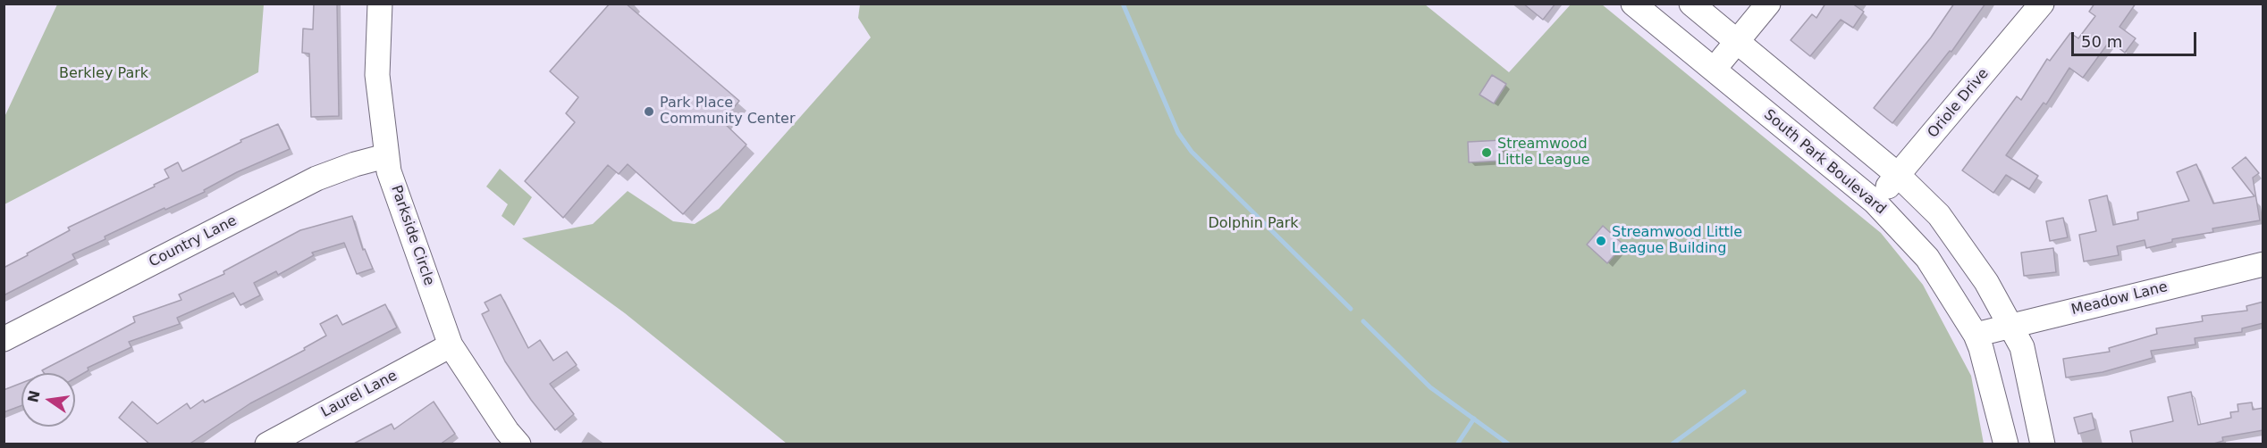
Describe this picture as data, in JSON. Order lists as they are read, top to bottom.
{
  "streets": {
    "street": [
      "Oriole Drive",
      "South Park Boulevard",
      "Parkside Circle",
      "Country Lane",
      "Meadow Lane",
      "Laurel Lane"
    ]
  },
  "crossings": [
    ["Oriole Drive", "South Park Boulevard"],
    ["South Park Boulevard", "Meadow Lane"],
    ["Parkside Circle", "Country Lane"],
    ["Parkside Circle", "Laurel Lane"]
  ],
  "parks": ["Berkley Park", "Dolphin Park"],
  "places": ["Park Place Community Center", "Streamwood Little League", "Streamwood Little League Building"],
  "scale_bar": "50 m",
  "north": "left"
}
